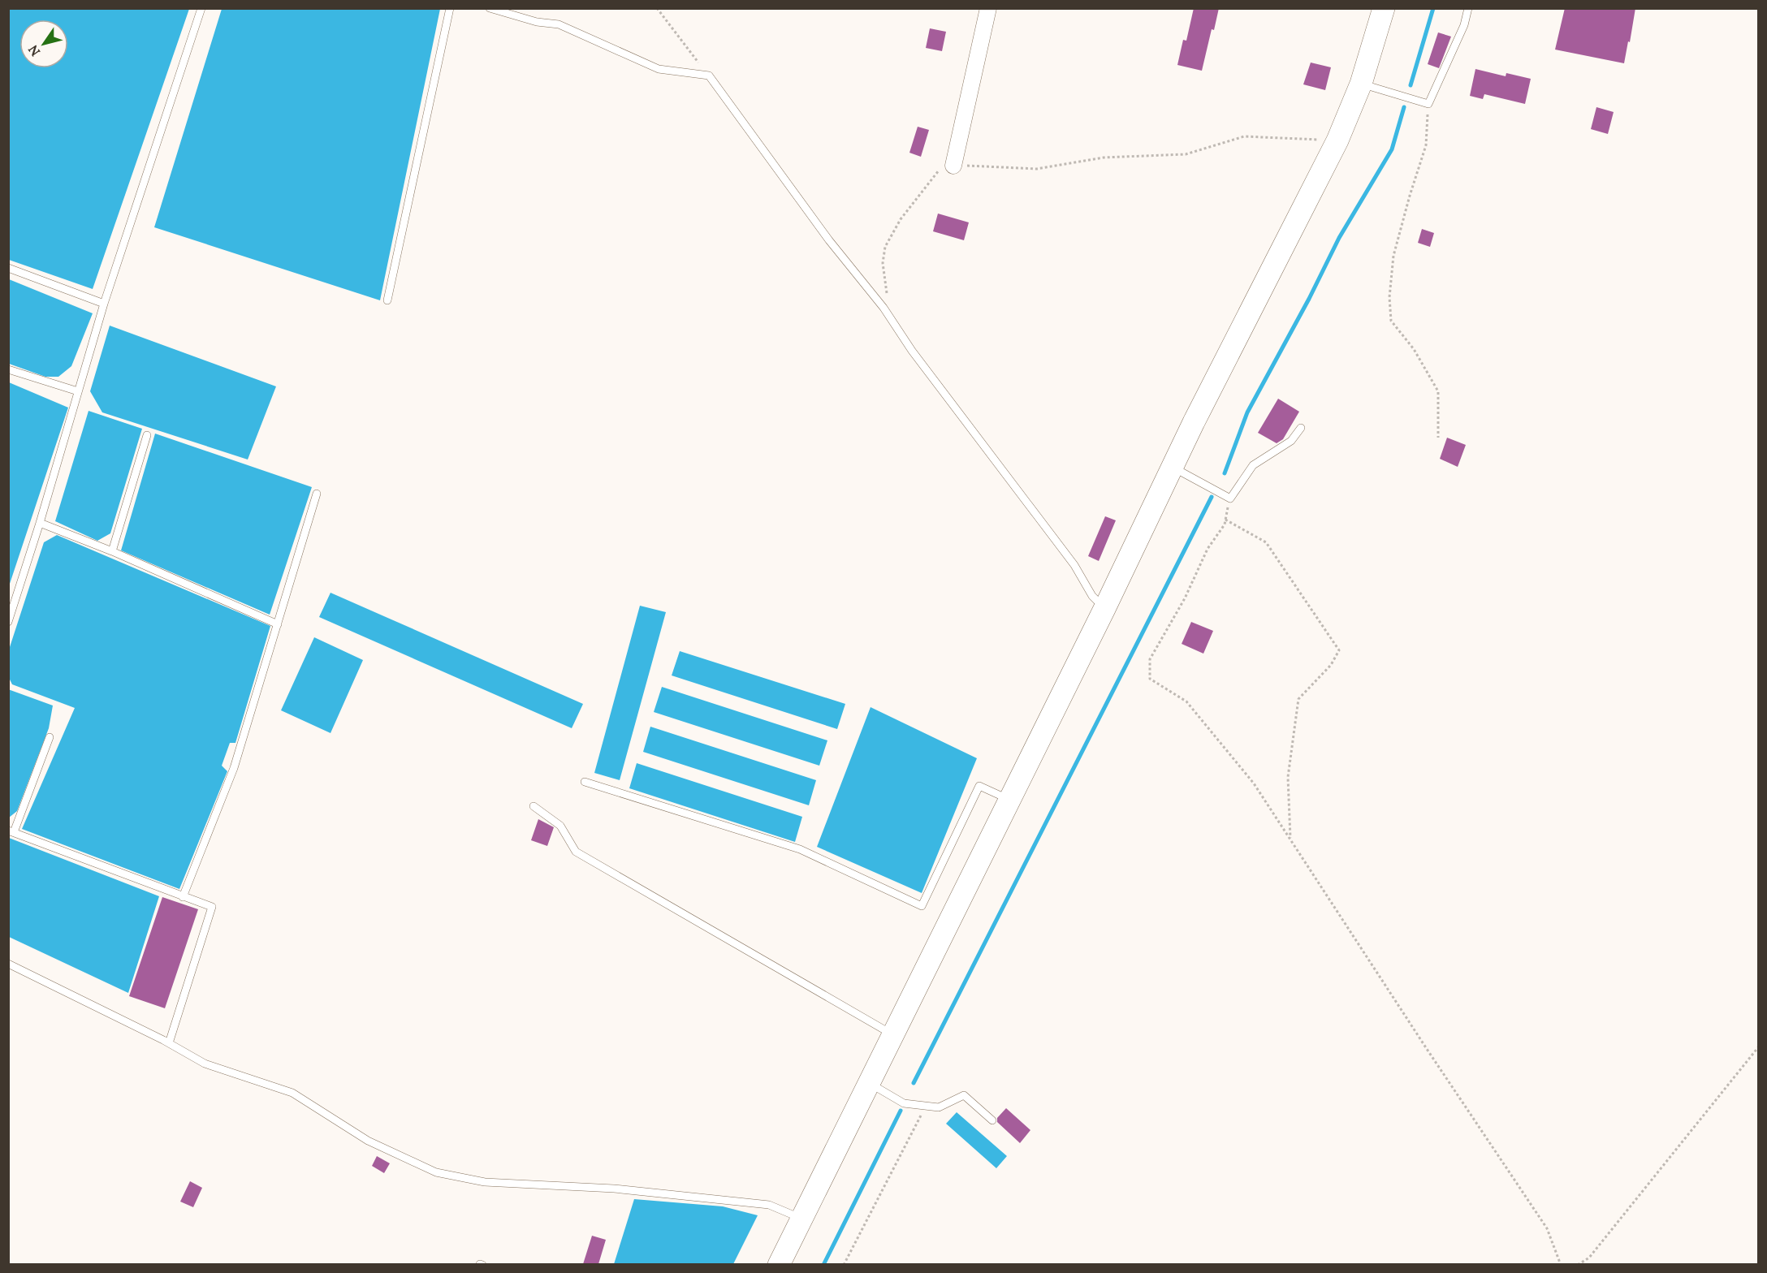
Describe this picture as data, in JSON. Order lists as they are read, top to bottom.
{
  "north": "bottom left"
}
